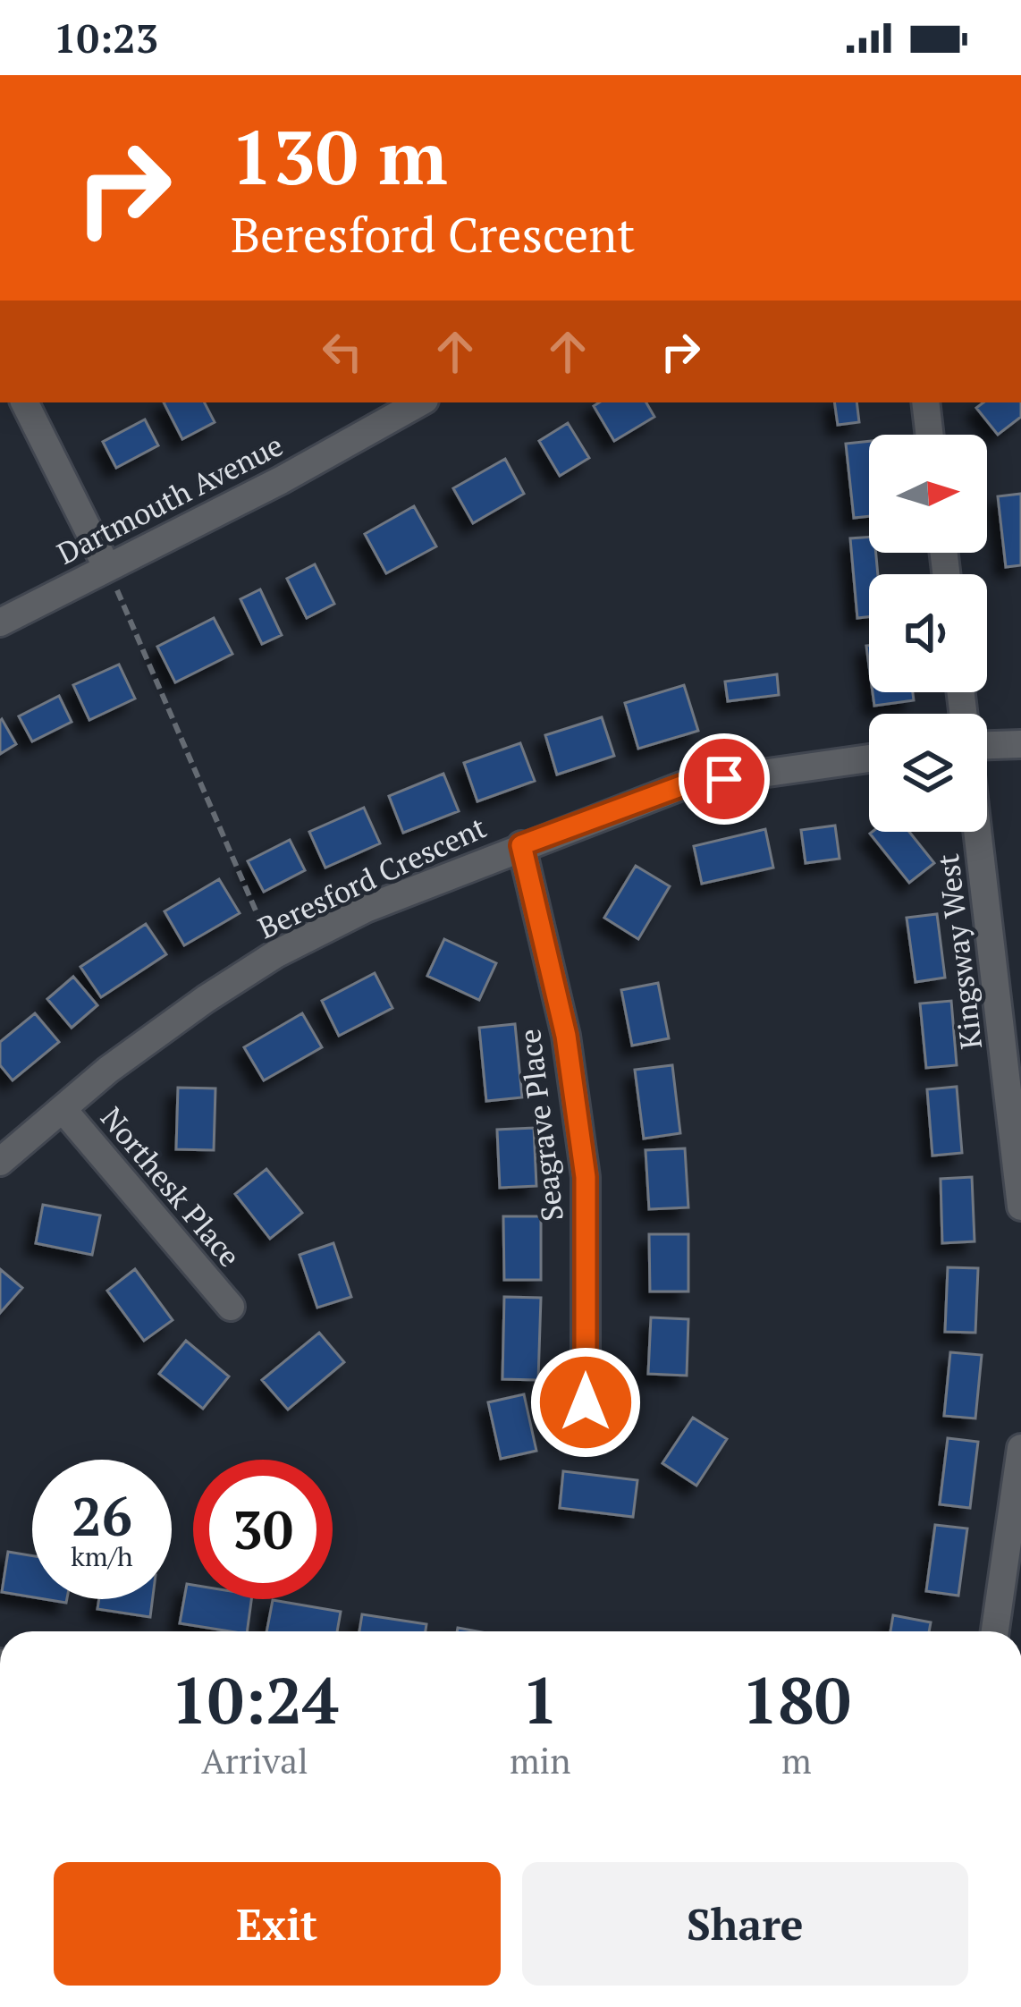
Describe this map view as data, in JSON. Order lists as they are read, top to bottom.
{
  "streets": {
    "street": [
      "Dartmouth Avenue",
      "Beresford Crescent",
      "Kingsway West",
      "Seagrave Place",
      "Northesk Place"
    ]
  },
  "crossings": [
    ["Beresford Crescent", "Seagrave Place"],
    ["Beresford Crescent", "Northesk Place"]
  ],
  "north": "right",
  "page": {
    "status": "10:23",
    "turn": ["130 m", "Beresford Crescent"],
    "speed": "26 km/h",
    "limit": "30",
    "eta": [
      "10:24",
      "Arrival",
      "1",
      "min",
      "180",
      "m"
    ],
    "buttons": ["Exit", "Share"]
  }
}
